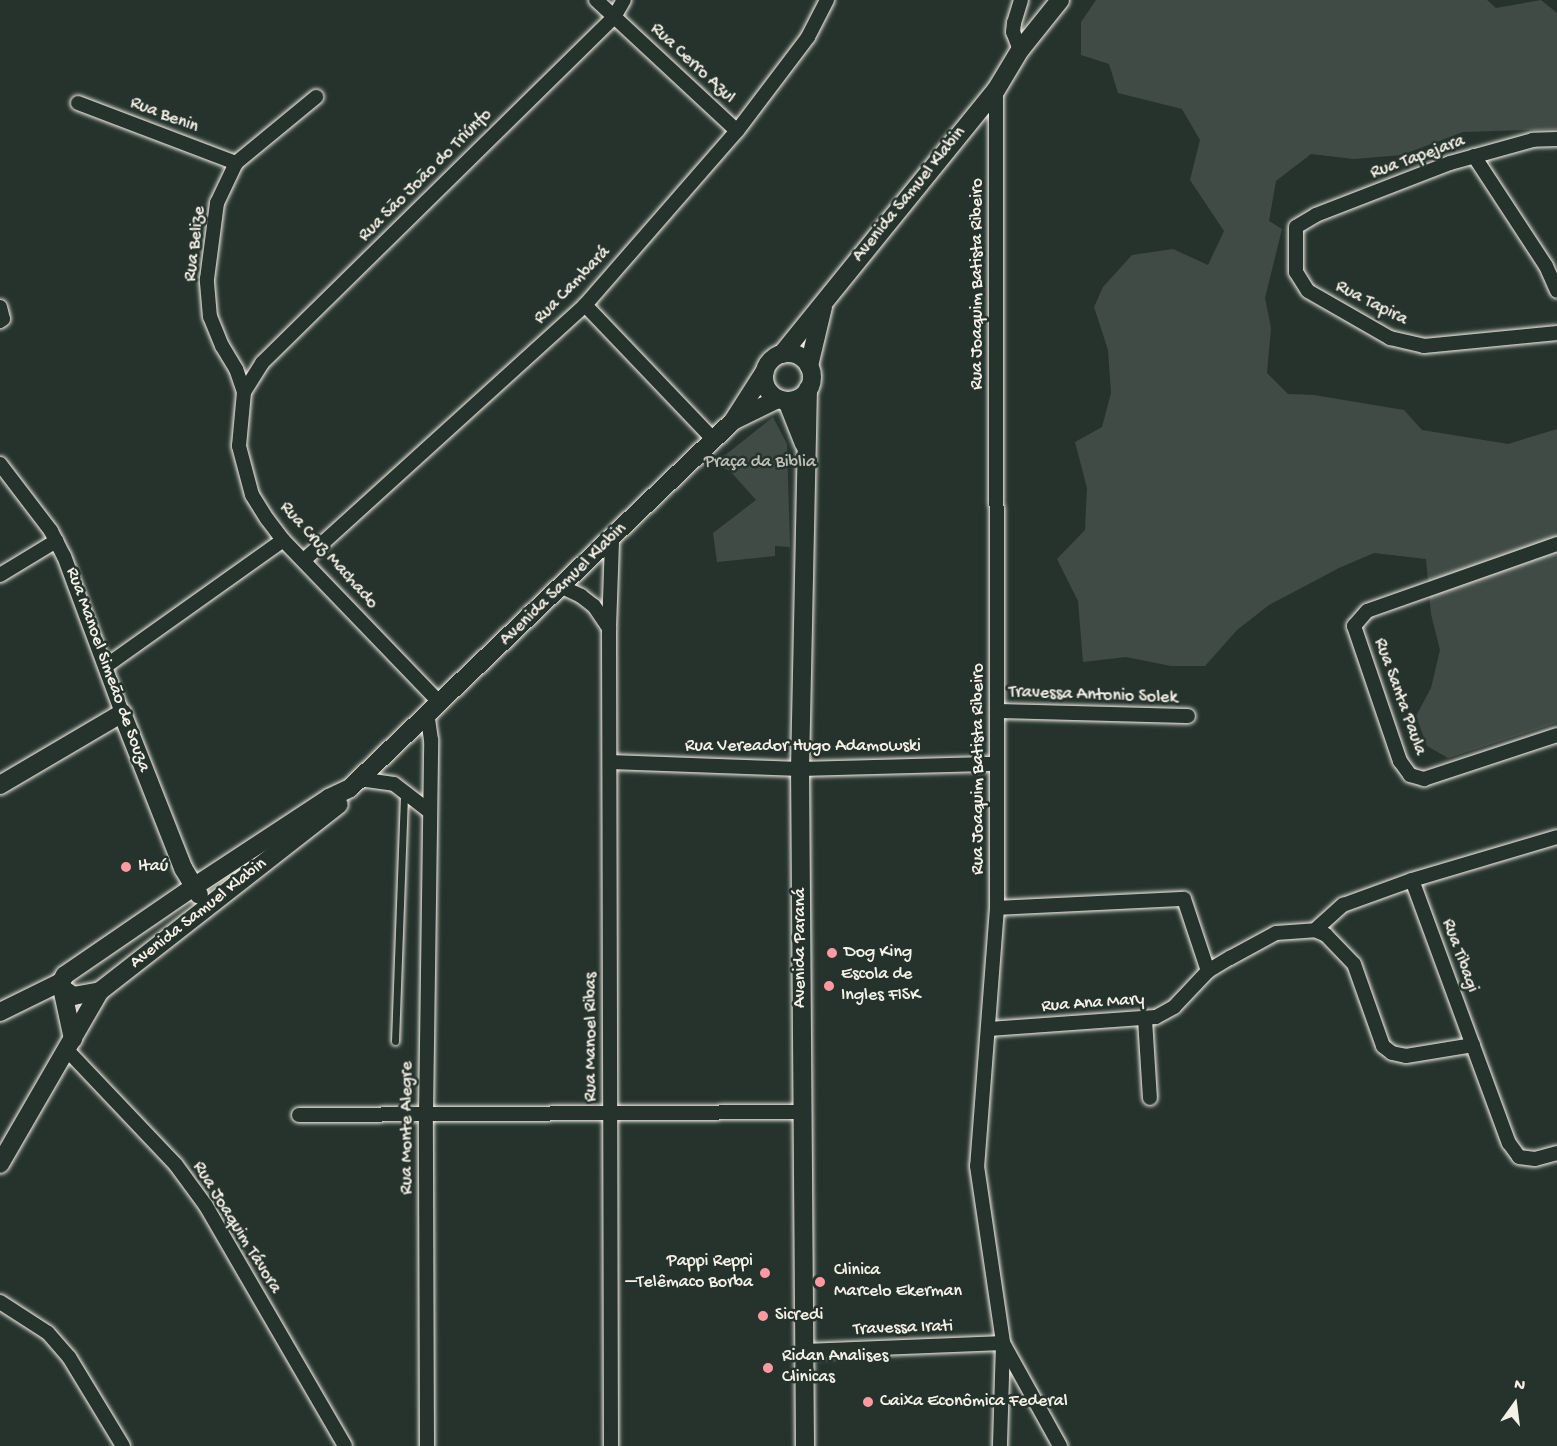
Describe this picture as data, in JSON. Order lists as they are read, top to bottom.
{
  "streets": {
    "main road": ["Avenida Samuel Klabin", "Rua Manoel Simeão de Souza", "Avenida Paraná"],
    "street": [
      "Rua Cerro Azul",
      "Rua Benin",
      "Rua Tapejara",
      "Rua São João do Triúnfo",
      "Rua Belize",
      "Rua Joaquim Batista Ribeiro",
      "Rua Cambará",
      "Rua Tapira",
      "Rua Cruz Machado",
      "Travessa Antonio Solek",
      "Rua Santa Paula",
      "Rua Vereador Hugo Adamowski",
      "Rua Tibagi",
      "Rua Ana Mary",
      "Rua Manoel Ribas",
      "Rua Monte Alegre",
      "Rua Joaquim Távora",
      "Travessa Irati"
    ]
  },
  "crossings": [
    ["Rua Cerro Azul", "Rua São João do Triúnfo"],
    ["Rua Cerro Azul", "Rua Cambará"],
    ["Rua Benin", "Rua Belize"],
    ["Rua Tapejara", "Rua Tapira"],
    ["Rua São João do Triúnfo", "Rua Cruz Machado"],
    ["Avenida Samuel Klabin", "Rua Joaquim Batista Ribeiro"],
    ["Avenida Samuel Klabin", "Rua Cruz Machado"],
    ["Avenida Samuel Klabin", "Rua Manoel Simeão de Souza"],
    ["Avenida Samuel Klabin", "Avenida Paraná"],
    ["Avenida Samuel Klabin", "Rua Manoel Ribas"],
    ["Avenida Samuel Klabin", "Rua Monte Alegre"],
    ["Rua Belize", "Rua Cruz Machado"],
    ["Rua Joaquim Batista Ribeiro", "Travessa Antonio Solek"],
    ["Rua Joaquim Batista Ribeiro", "Rua Vereador Hugo Adamowski"],
    ["Rua Joaquim Batista Ribeiro", "Rua Ana Mary"],
    ["Rua Joaquim Batista Ribeiro", "Travessa Irati"],
    ["Rua Cambará", "Rua Cruz Machado"],
    ["Rua Cruz Machado", "Rua Monte Alegre"],
    ["Rua Vereador Hugo Adamowski", "Avenida Paraná"],
    ["Rua Vereador Hugo Adamowski", "Rua Manoel Ribas"],
    ["Avenida Paraná", "Travessa Irati"]
  ],
  "parks": ["Praça da Biblia"],
  "places": [
    "Itaú",
    "Dog King",
    "Escola de Ingles FISK",
    "Pappi Reppi –Telêmaco Borba",
    "Clinica Marcelo Ekerman",
    "Sicredi",
    "Ridan Analises Clinicas",
    "Caixa Econômica Federal"
  ],
  "north": "top"
}
